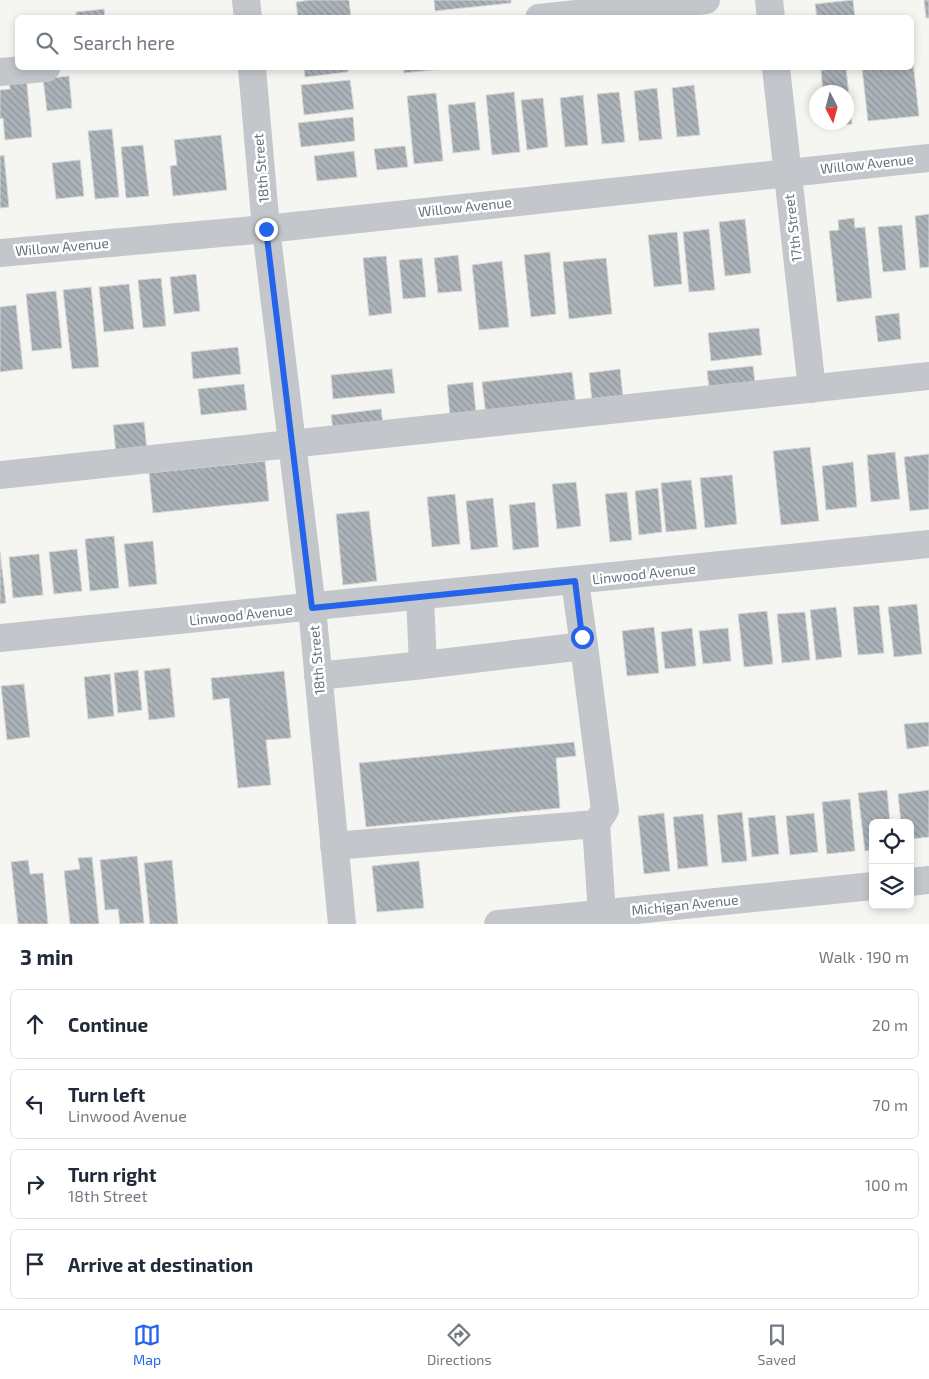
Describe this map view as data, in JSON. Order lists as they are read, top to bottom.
{
  "streets": {
    "street": [
      "Willow Avenue",
      "18th Street",
      "17th Street",
      "Linwood Avenue",
      "Michigan Avenue"
    ]
  },
  "crossings": [
    ["Willow Avenue", "18th Street"],
    ["Willow Avenue", "17th Street"],
    ["18th Street", "Linwood Avenue"]
  ],
  "north": "bottom",
  "page": {
    "search": "Search here",
    "heading": ["3 min", "Walk · 190 m"],
    "list": [
      ["Continue", "20 m"],
      ["Turn left", "Linwood Avenue", "70 m"],
      ["Turn right", "18th Street", "100 m"],
      "Arrive at destination"
    ],
    "nav": ["Map", "Directions", "Saved"]
  }
}
